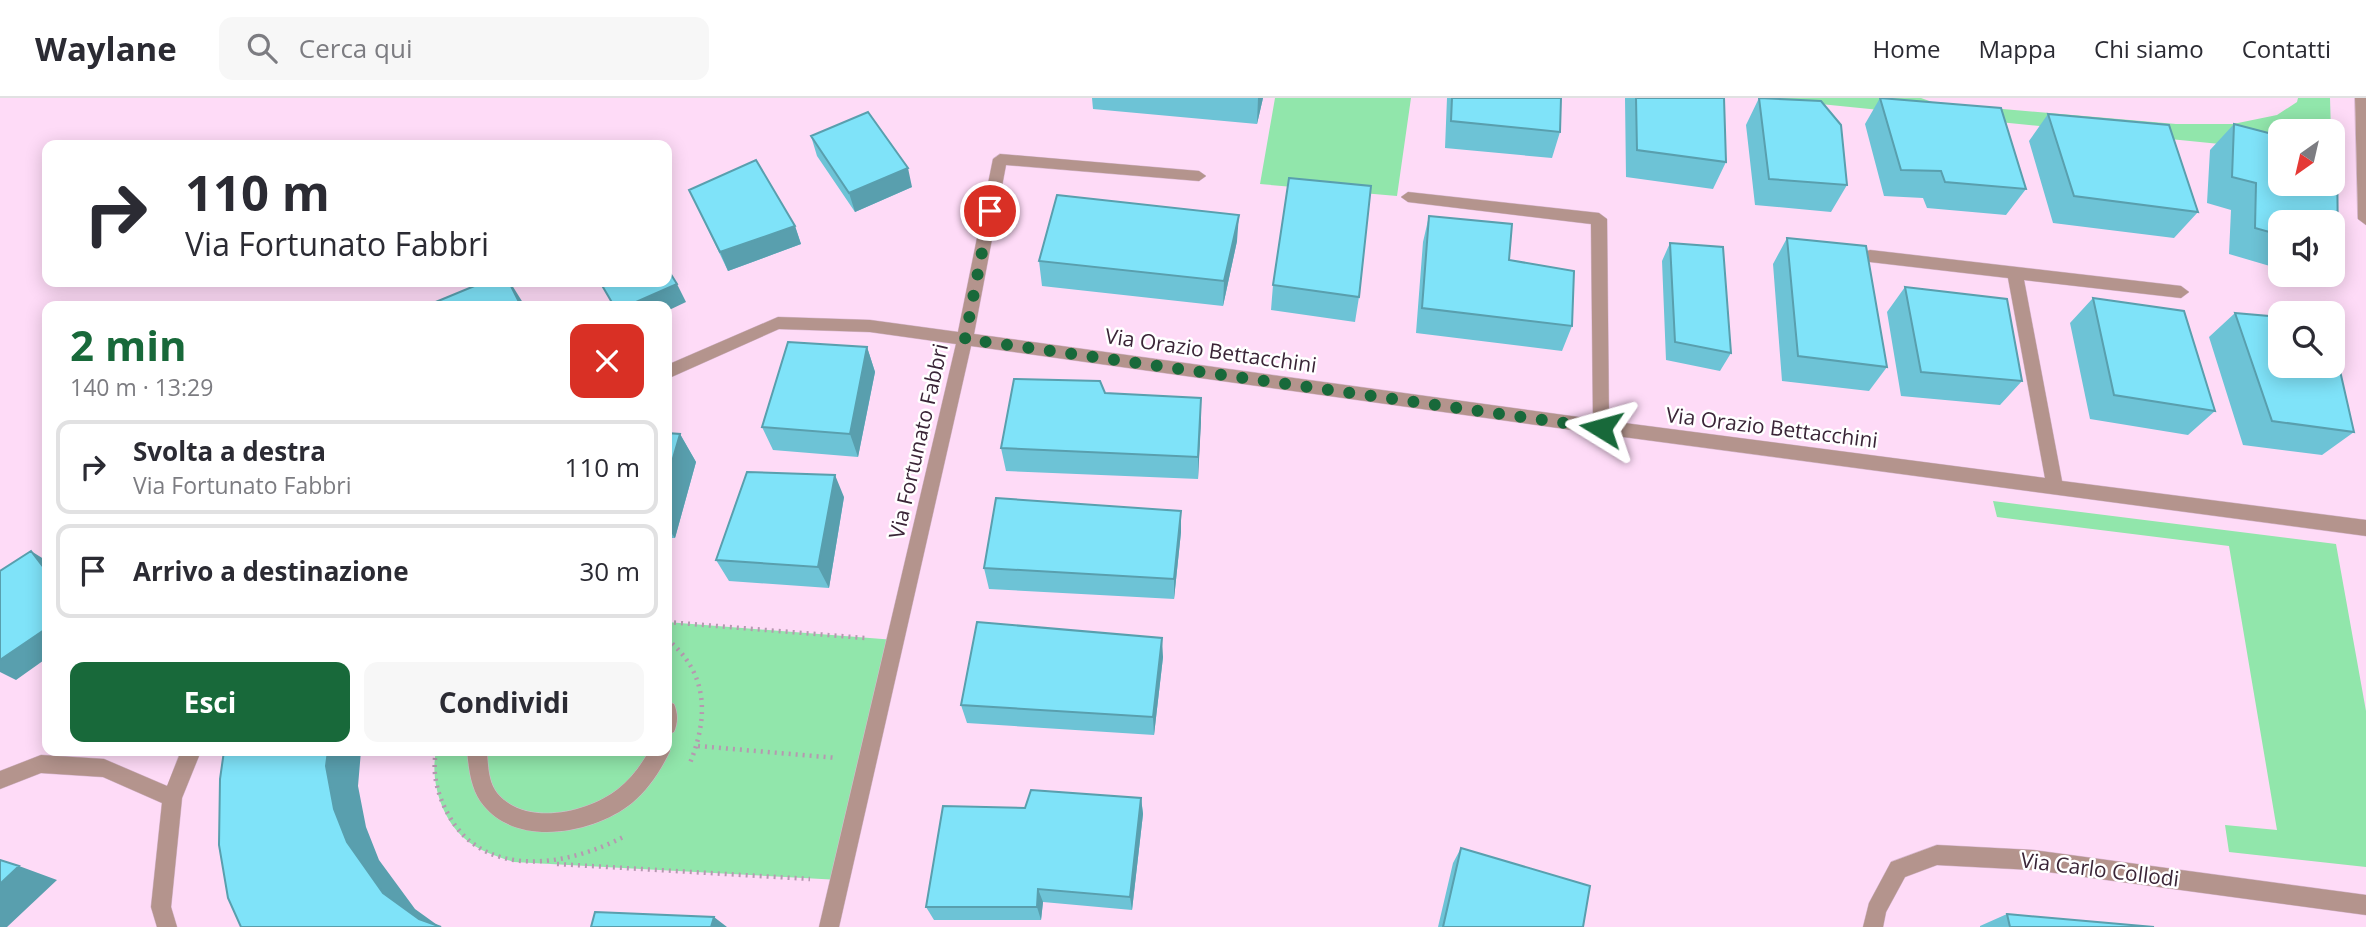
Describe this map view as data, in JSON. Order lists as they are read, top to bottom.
{
  "streets": {
    "street": ["Via Orazio Bettacchini", "Via Fortunato Fabbri", "Via Carlo Collodi"]
  },
  "crossings": [
    ["Via Orazio Bettacchini", "Via Fortunato Fabbri"]
  ],
  "north": "bottom left",
  "page": {
    "header": "Waylane",
    "search": "Cerca qui",
    "nav": [
      "Home",
      "Mappa",
      "Chi siamo",
      "Contatti"
    ],
    "turn": ["110 m", "Via Fortunato Fabbri"],
    "heading": ["2 min", "140 m · 13:29"],
    "list": [
      {
        "name": "Svolta a destra",
        "note": "Via Fortunato Fabbri",
        "value": "110 m"
      },
      {
        "name": "Arrivo a destinazione",
        "value": "30 m"
      }
    ],
    "buttons": ["Esci", "Condividi"]
  }
}
